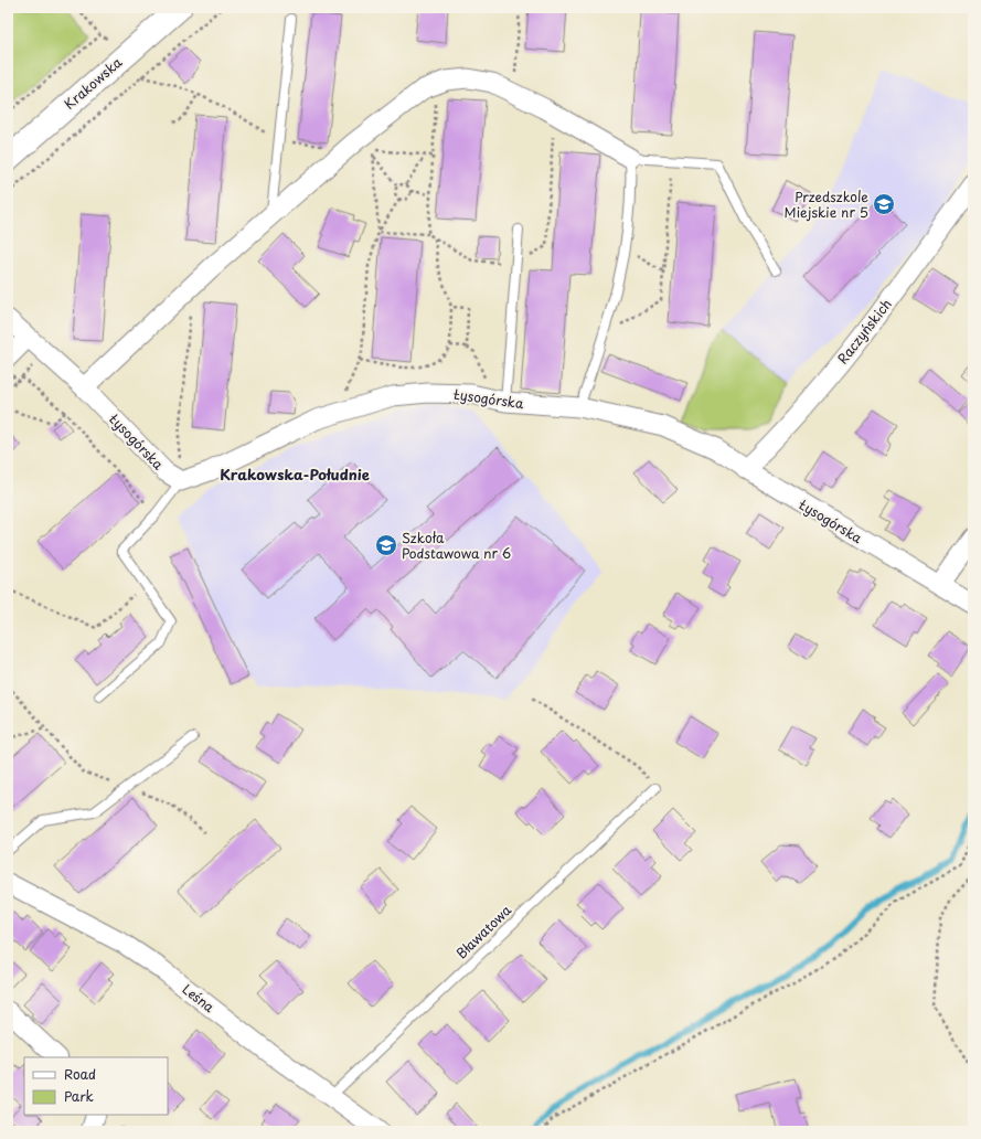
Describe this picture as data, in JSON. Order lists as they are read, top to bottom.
{
  "streets": {
    "street": [
      "Krakowska",
      "Raczyńskich",
      "Łysogórska",
      "Leśna"
    ],
    "lane": ["Bławatowa"]
  },
  "crossings": [
    ["Raczyńskich", "Łysogórska"],
    ["Bławatowa", "Leśna"]
  ],
  "districts": ["Krakowska-Południe"],
  "places": {
    "school or university": ["Przedszkole Miejskie nr 5", "Szkoła Podstawowa nr 6"]
  },
  "legend": ["Road", "Park"]
}
